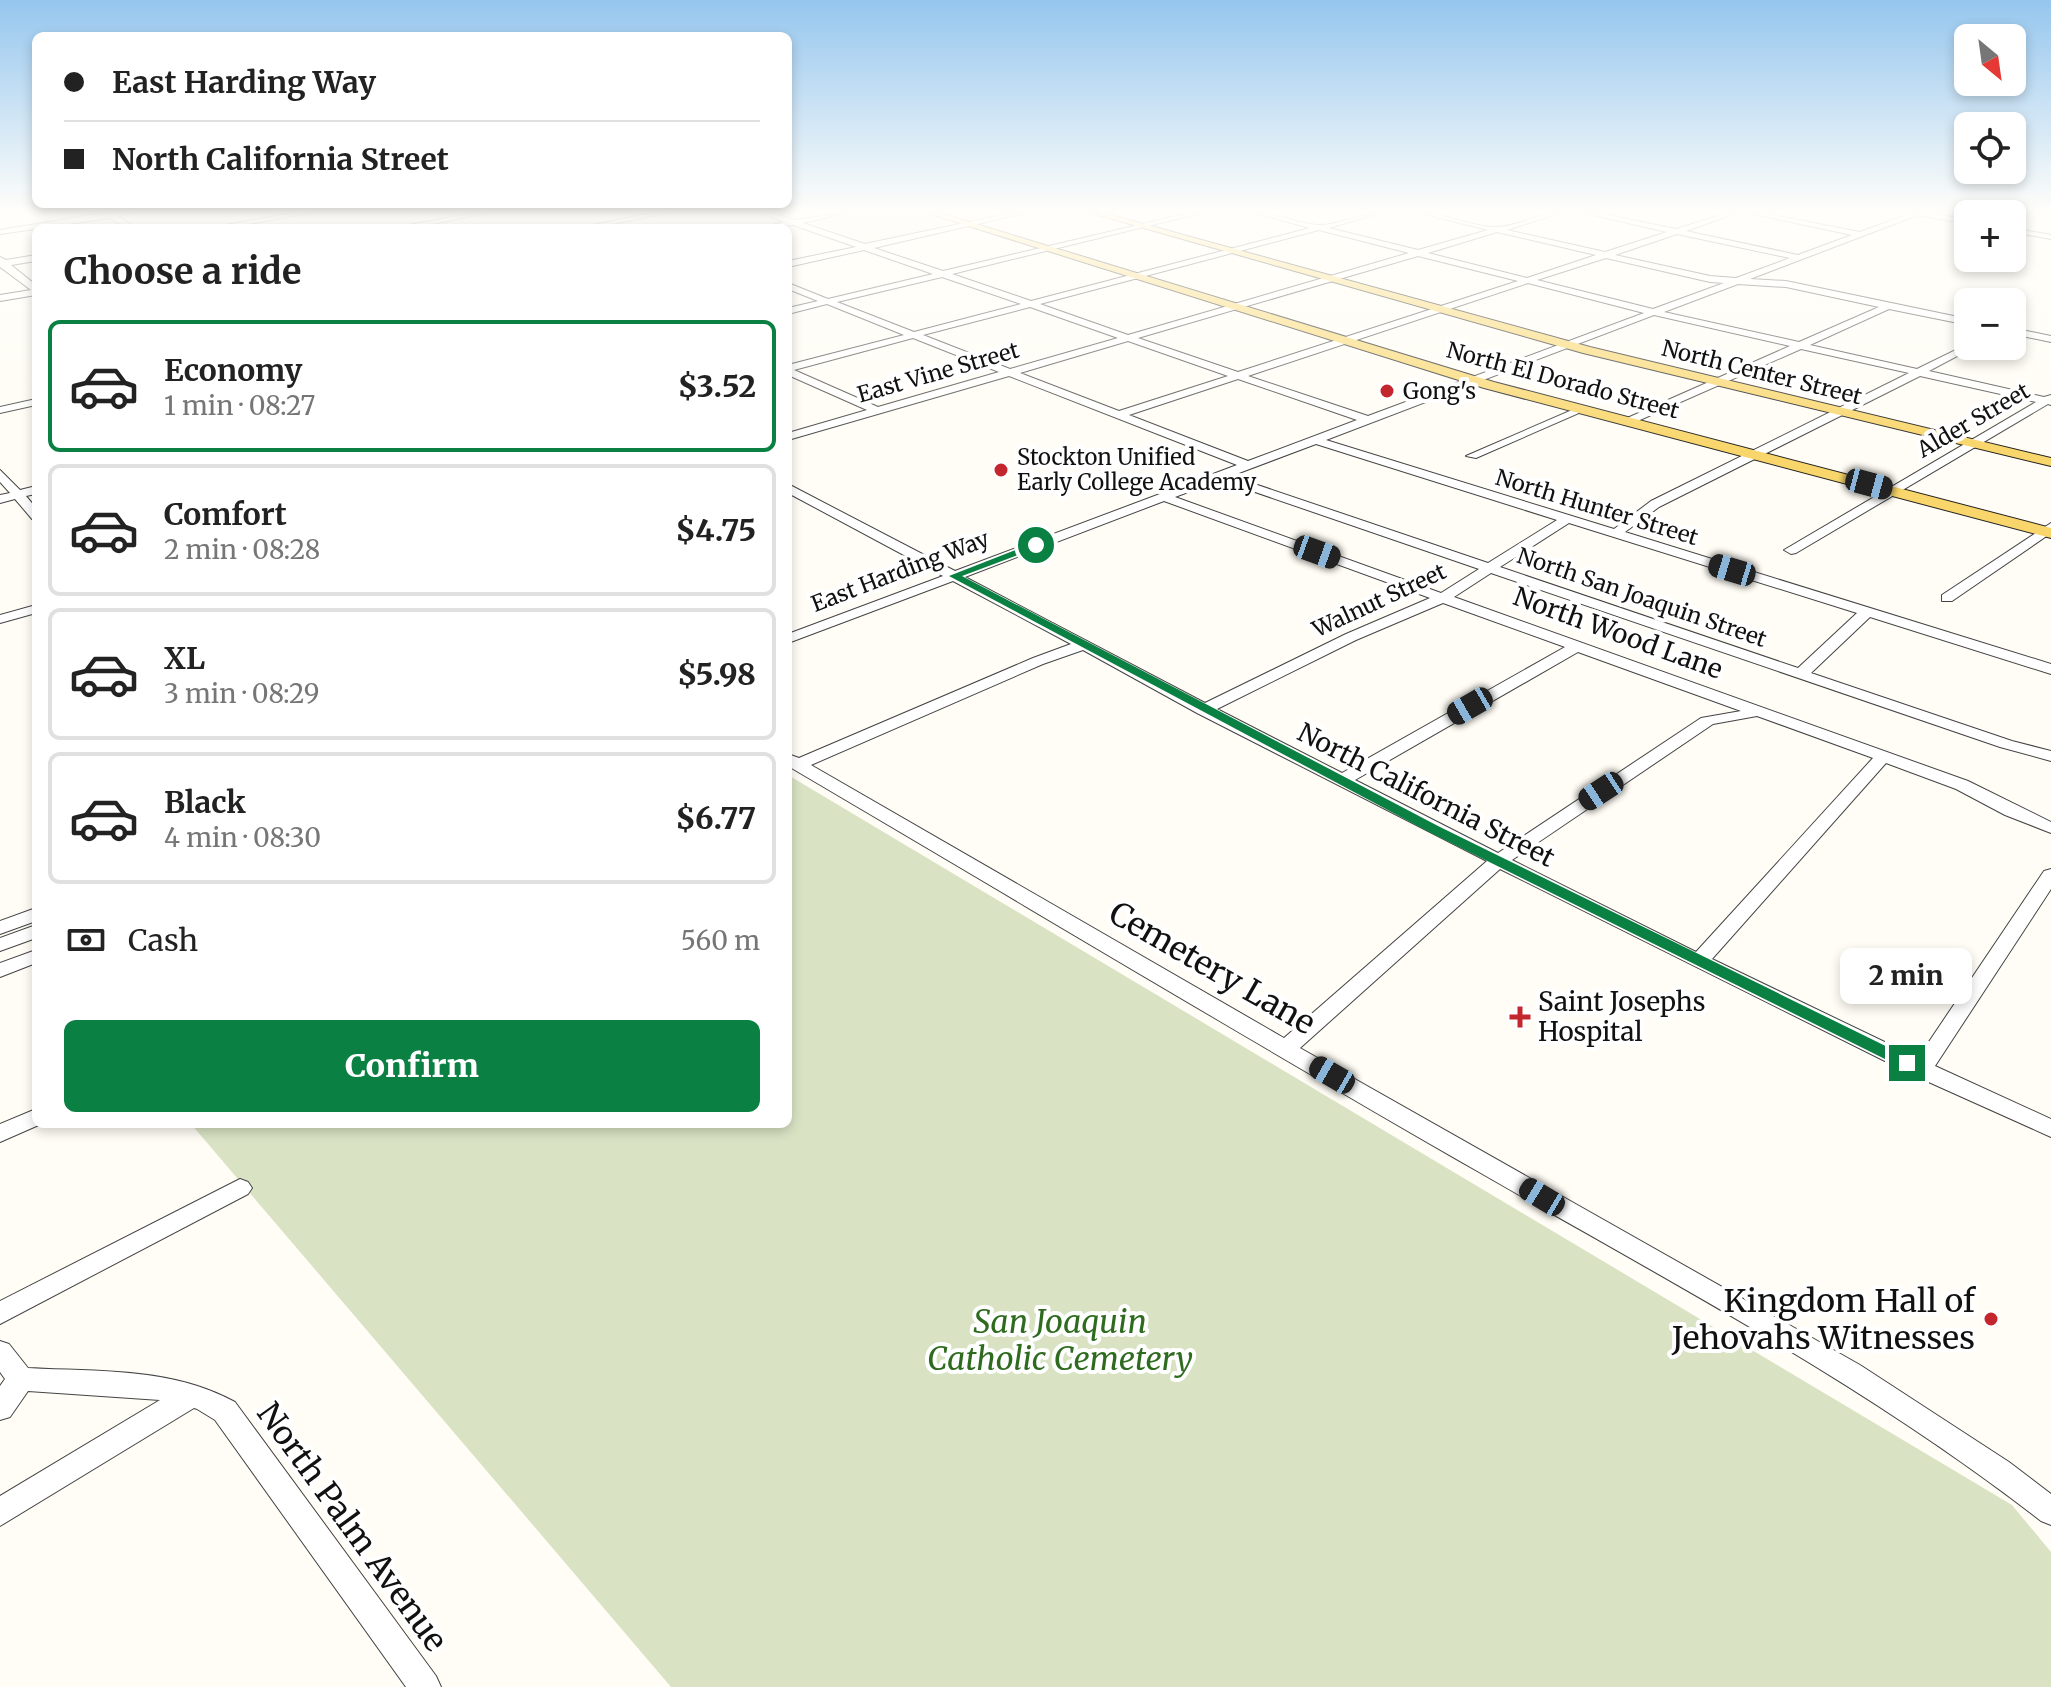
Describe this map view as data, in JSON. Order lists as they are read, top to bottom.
{
  "streets": {
    "main road": ["North Center Street", "North El Dorado Street"],
    "street": [
      "East Vine Street",
      "Alder Street",
      "North Hunter Street",
      "East Harding Way",
      "North San Joaquin Street",
      "Walnut Street",
      "North Wood Lane",
      "North California Street",
      "Cemetery Lane",
      "North Palm Avenue"
    ]
  },
  "crossings": [
    ["East Vine Street", "North El Dorado Street"],
    ["North Center Street", "Alder Street"],
    ["North Center Street", "East Harding Way"],
    ["North El Dorado Street", "Alder Street"],
    ["North El Dorado Street", "East Harding Way"],
    ["North Hunter Street", "East Harding Way"],
    ["North Hunter Street", "Walnut Street"],
    ["East Harding Way", "North San Joaquin Street"],
    ["East Harding Way", "North Wood Lane"],
    ["East Harding Way", "North California Street"],
    ["North San Joaquin Street", "Walnut Street"],
    ["Walnut Street", "North Wood Lane"],
    ["Walnut Street", "North California Street"]
  ],
  "parks": ["San Joaquin Catholic Cemetery"],
  "places": {
    "other": ["Gong's", "Stockton Unified Early College Academy", "Kingdom Hall of Jehovahs Witnesses"],
    "health": ["Saint Josephs Hospital"]
  },
  "north": "bottom right",
  "page": {
    "map_buttons": ["+", "−"],
    "banner": ["East Harding Way", "North California Street"],
    "heading": "Choose a ride",
    "list": [
      {
        "name": "Economy",
        "note": "1 min · 08:27",
        "value": "$3.52"
      },
      {
        "name": "Comfort",
        "note": "2 min · 08:28",
        "value": "$4.75"
      },
      {
        "name": "XL",
        "note": "3 min · 08:29",
        "value": "$5.98"
      },
      {
        "name": "Black",
        "note": "4 min · 08:30",
        "value": "$6.77"
      }
    ],
    "pay": ["Cash", "560 m"],
    "bubble": "2 min",
    "buttons": "Confirm"
  }
}
